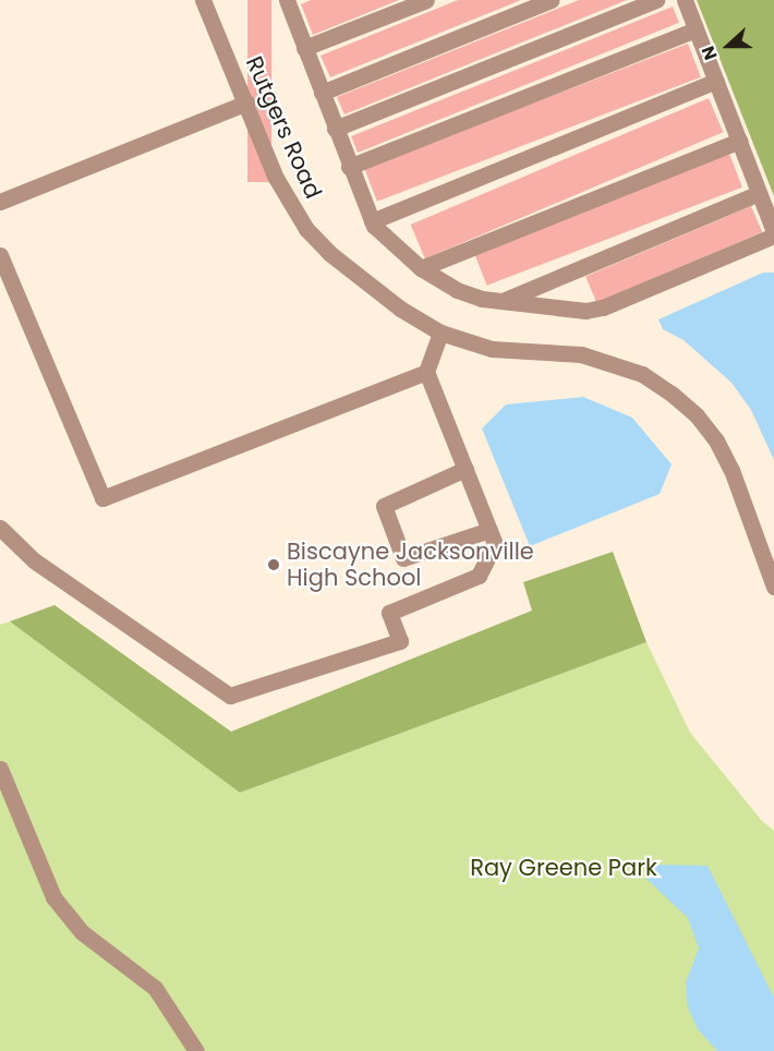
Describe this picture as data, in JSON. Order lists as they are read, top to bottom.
{
  "streets": {
    "street": ["Rutgers Road"]
  },
  "parks": ["Ray Greene Park"],
  "places": ["Biscayne Jacksonville High School"],
  "north": "left"
}
